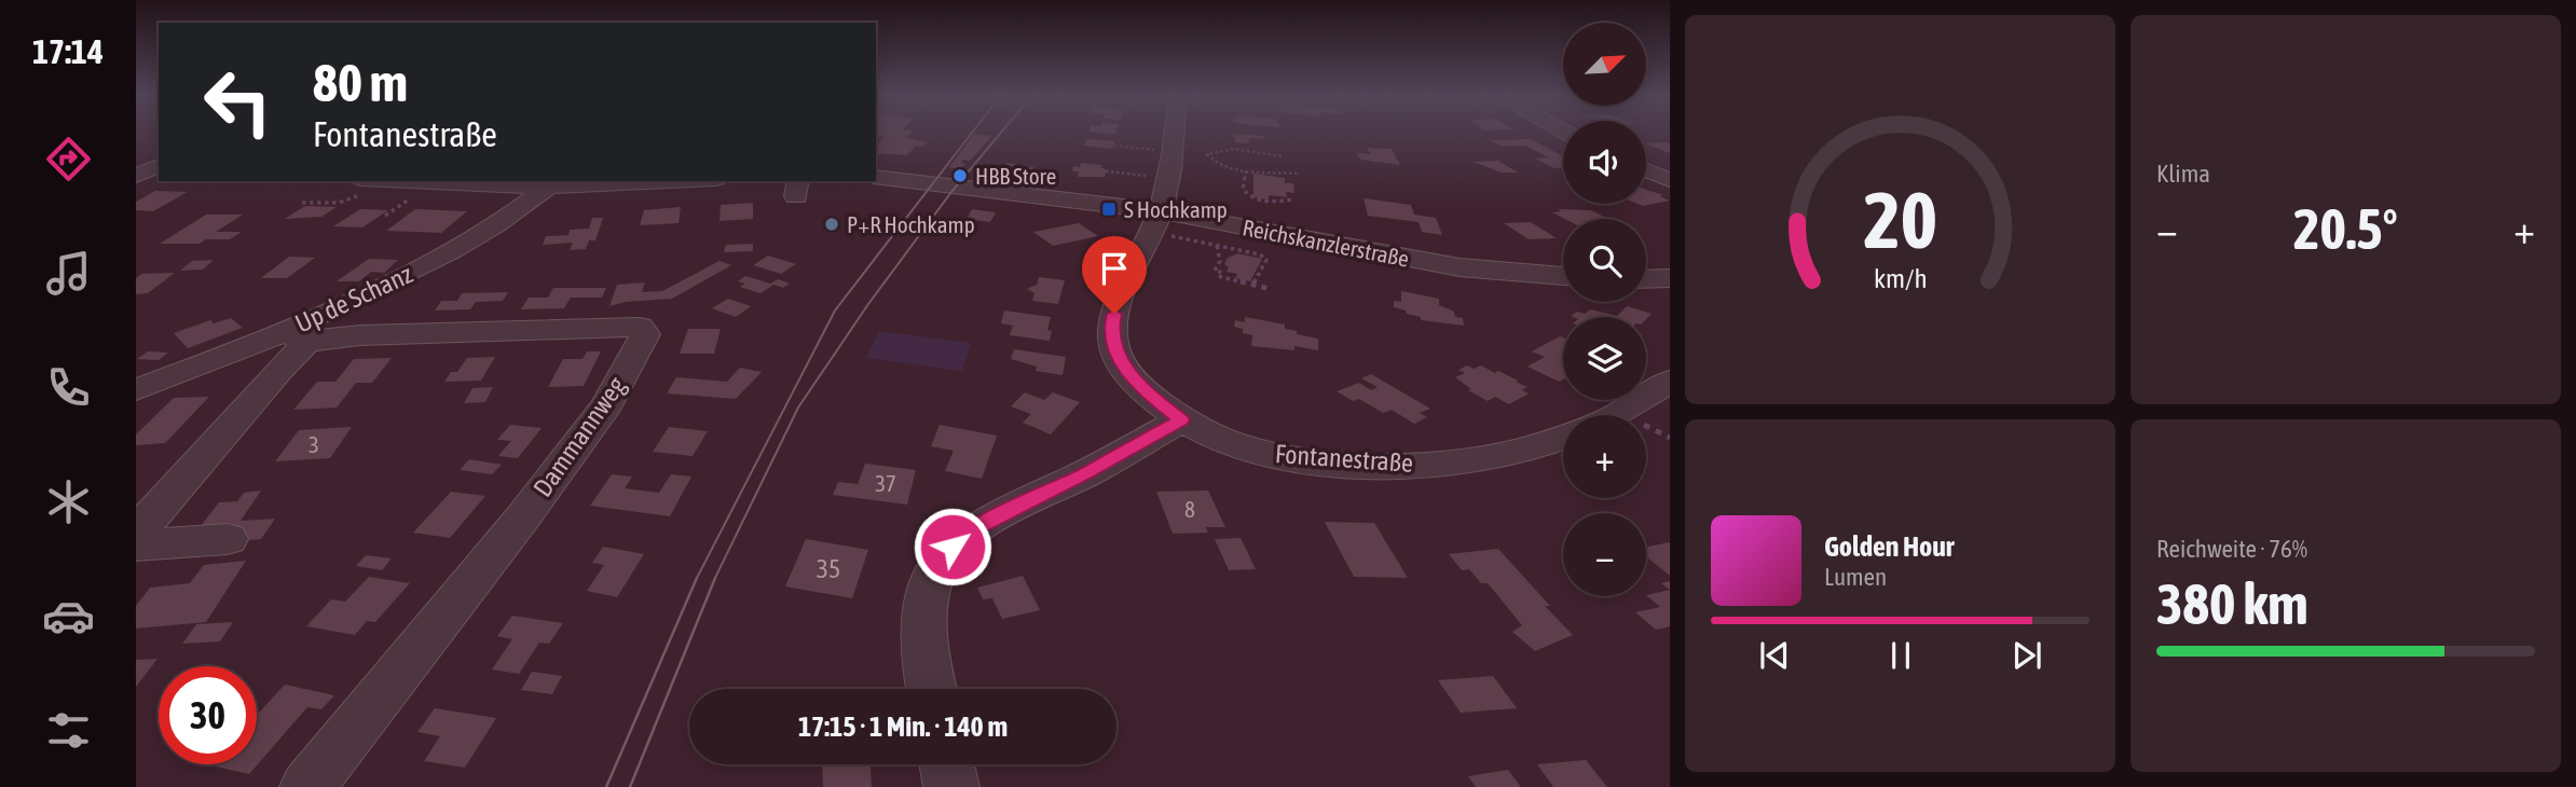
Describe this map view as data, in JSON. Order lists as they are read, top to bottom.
{
  "streets": {
    "street": [
      "Reichskanzlerstraße",
      "Up de Schanz",
      "Dammannweg",
      "Fontanestraße"
    ]
  },
  "crossings": [
    ["Reichskanzlerstraße", "Fontanestraße"],
    ["Up de Schanz", "Dammannweg"]
  ],
  "places": {
    "other": ["HBB Store", "P+R Hochkamp"],
    "transit": ["S Hochkamp"]
  },
  "house_numbers": [
    "3",
    "37",
    "8",
    "35"
  ],
  "north": "top right",
  "page": {
    "tabs": "17:14",
    "tile": [
      "Klima",
      ["Reichweite · 76%", "380 km"]
    ],
    "map_buttons": ["+", "−"],
    "turn": ["80 m", "Fontanestraße"],
    "heat": ["−", "20.5°", "+"],
    "song": ["Golden Hour", "Lumen"],
    "limit": "30",
    "trip": "17:15 · 1 Min. · 140 m",
    "gauge": ["20", "km/h"]
  }
}
